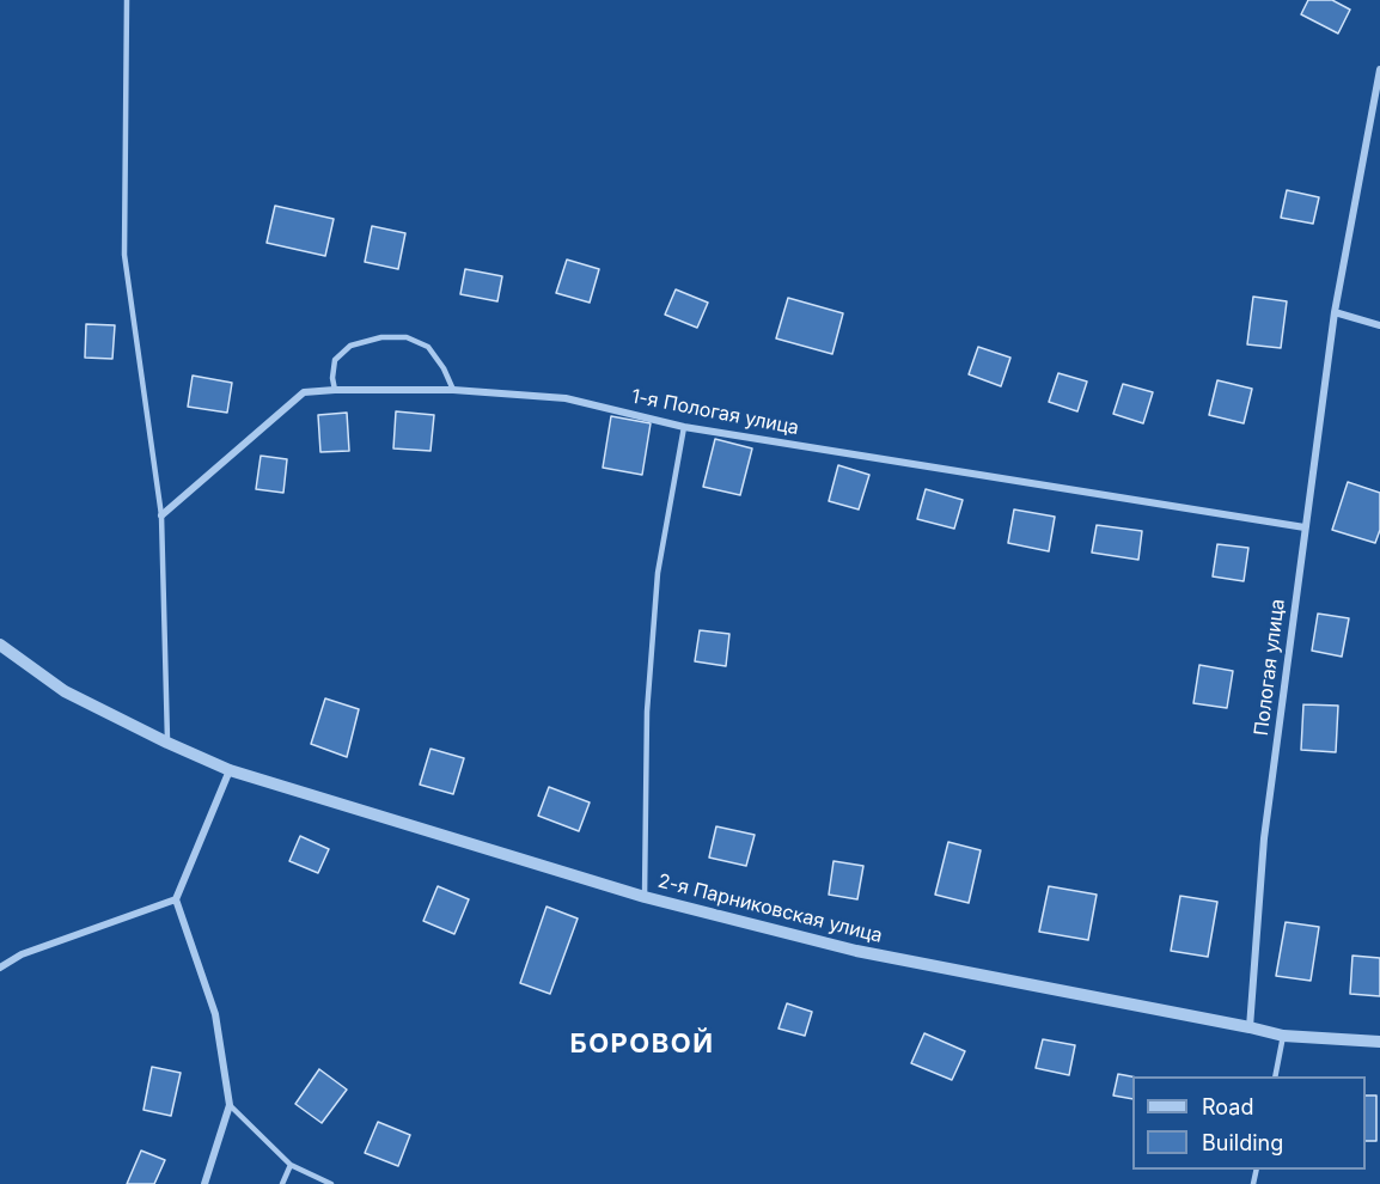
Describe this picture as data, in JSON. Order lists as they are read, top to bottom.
{
  "streets": {
    "street": ["1-я Пологая улица", "Пологая улица", "2-я Парниковская улица"]
  },
  "crossings": [
    ["1-я Пологая улица", "Пологая улица"],
    ["Пологая улица", "2-я Парниковская улица"]
  ],
  "districts": ["БОРОВОЙ"],
  "legend": ["Road", "Building"]
}
